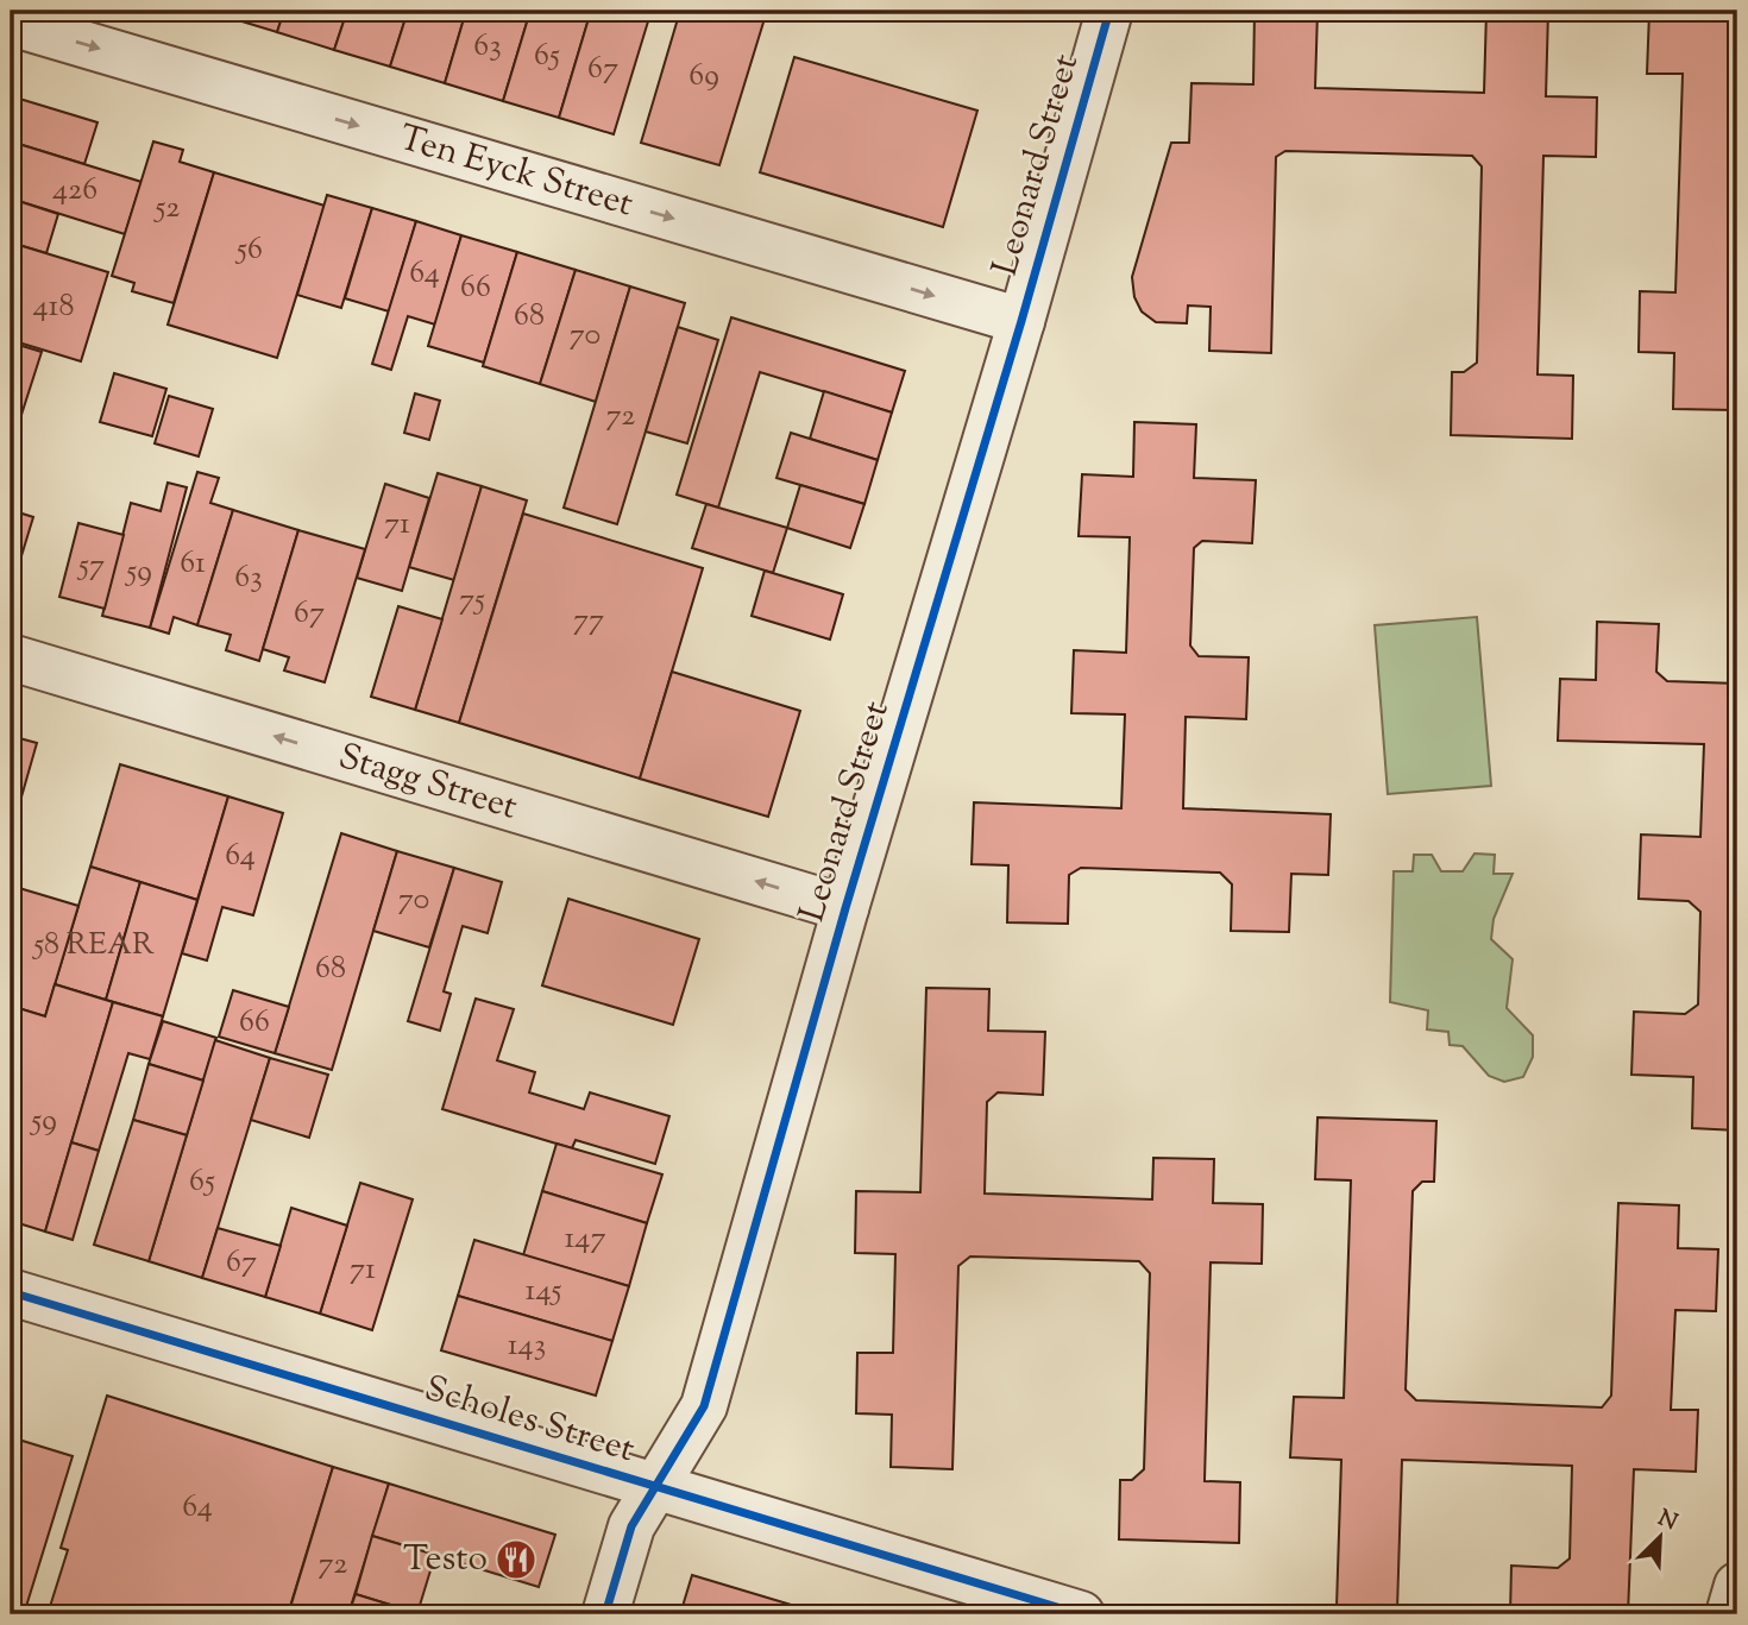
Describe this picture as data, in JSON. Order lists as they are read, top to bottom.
{
  "streets": {
    "street": [
      "Leonard Street",
      "Ten Eyck Street",
      "Stagg Street",
      "Scholes Street"
    ]
  },
  "crossings": [
    ["Leonard Street", "Ten Eyck Street"],
    ["Leonard Street", "Stagg Street"],
    ["Leonard Street", "Scholes Street"]
  ],
  "one_way": ["Ten Eyck Street", "Stagg Street"],
  "places": {
    "restaurant": ["Testo"]
  },
  "house_numbers": [
    "63",
    "65",
    "67",
    "69",
    "426",
    "52",
    "56",
    "64",
    "66",
    "418",
    "68",
    "70",
    "72",
    "71",
    "61",
    "57",
    "59",
    "63",
    "75",
    "67",
    "77",
    "64",
    "70",
    "58 REAR",
    "68",
    "66",
    "59",
    "65",
    "147",
    "67",
    "71",
    "145",
    "143",
    "64",
    "72"
  ],
  "north": "top right"
}
